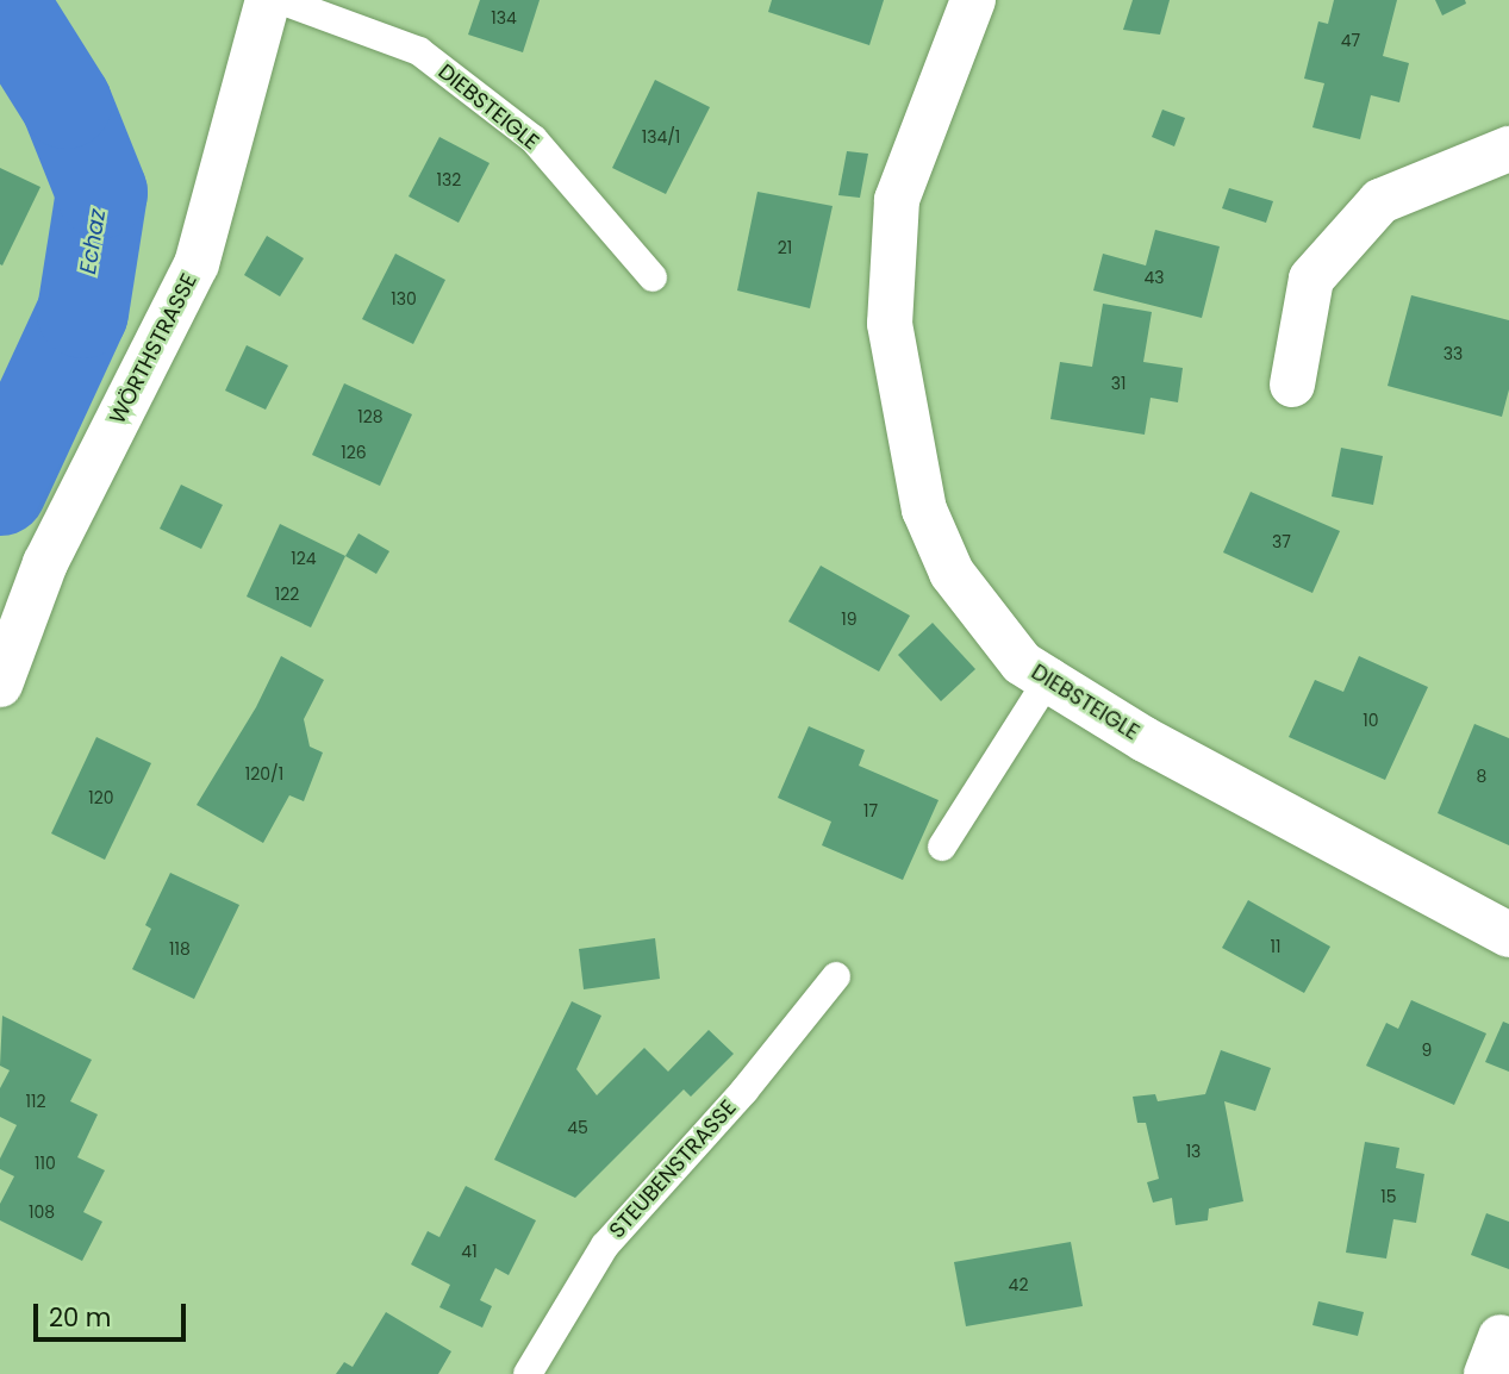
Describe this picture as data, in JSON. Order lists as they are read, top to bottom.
{
  "streets": {
    "street": ["DIEBSTEIGLE", "WÖRTHSTRASSE"],
    "lane": ["STEUBENSTRASSE"]
  },
  "water": ["Echaz"],
  "house_numbers": [
    "134",
    "47",
    "134/1",
    "132",
    "21",
    "43",
    "130",
    "33",
    "31",
    "128",
    "126",
    "37",
    "124",
    "122",
    "19",
    "10",
    "120/1",
    "8",
    "120",
    "17",
    "11",
    "118",
    "9",
    "112",
    "45",
    "13",
    "110",
    "15",
    "108",
    "41",
    "42"
  ],
  "scale_bar": "20 m"
}
